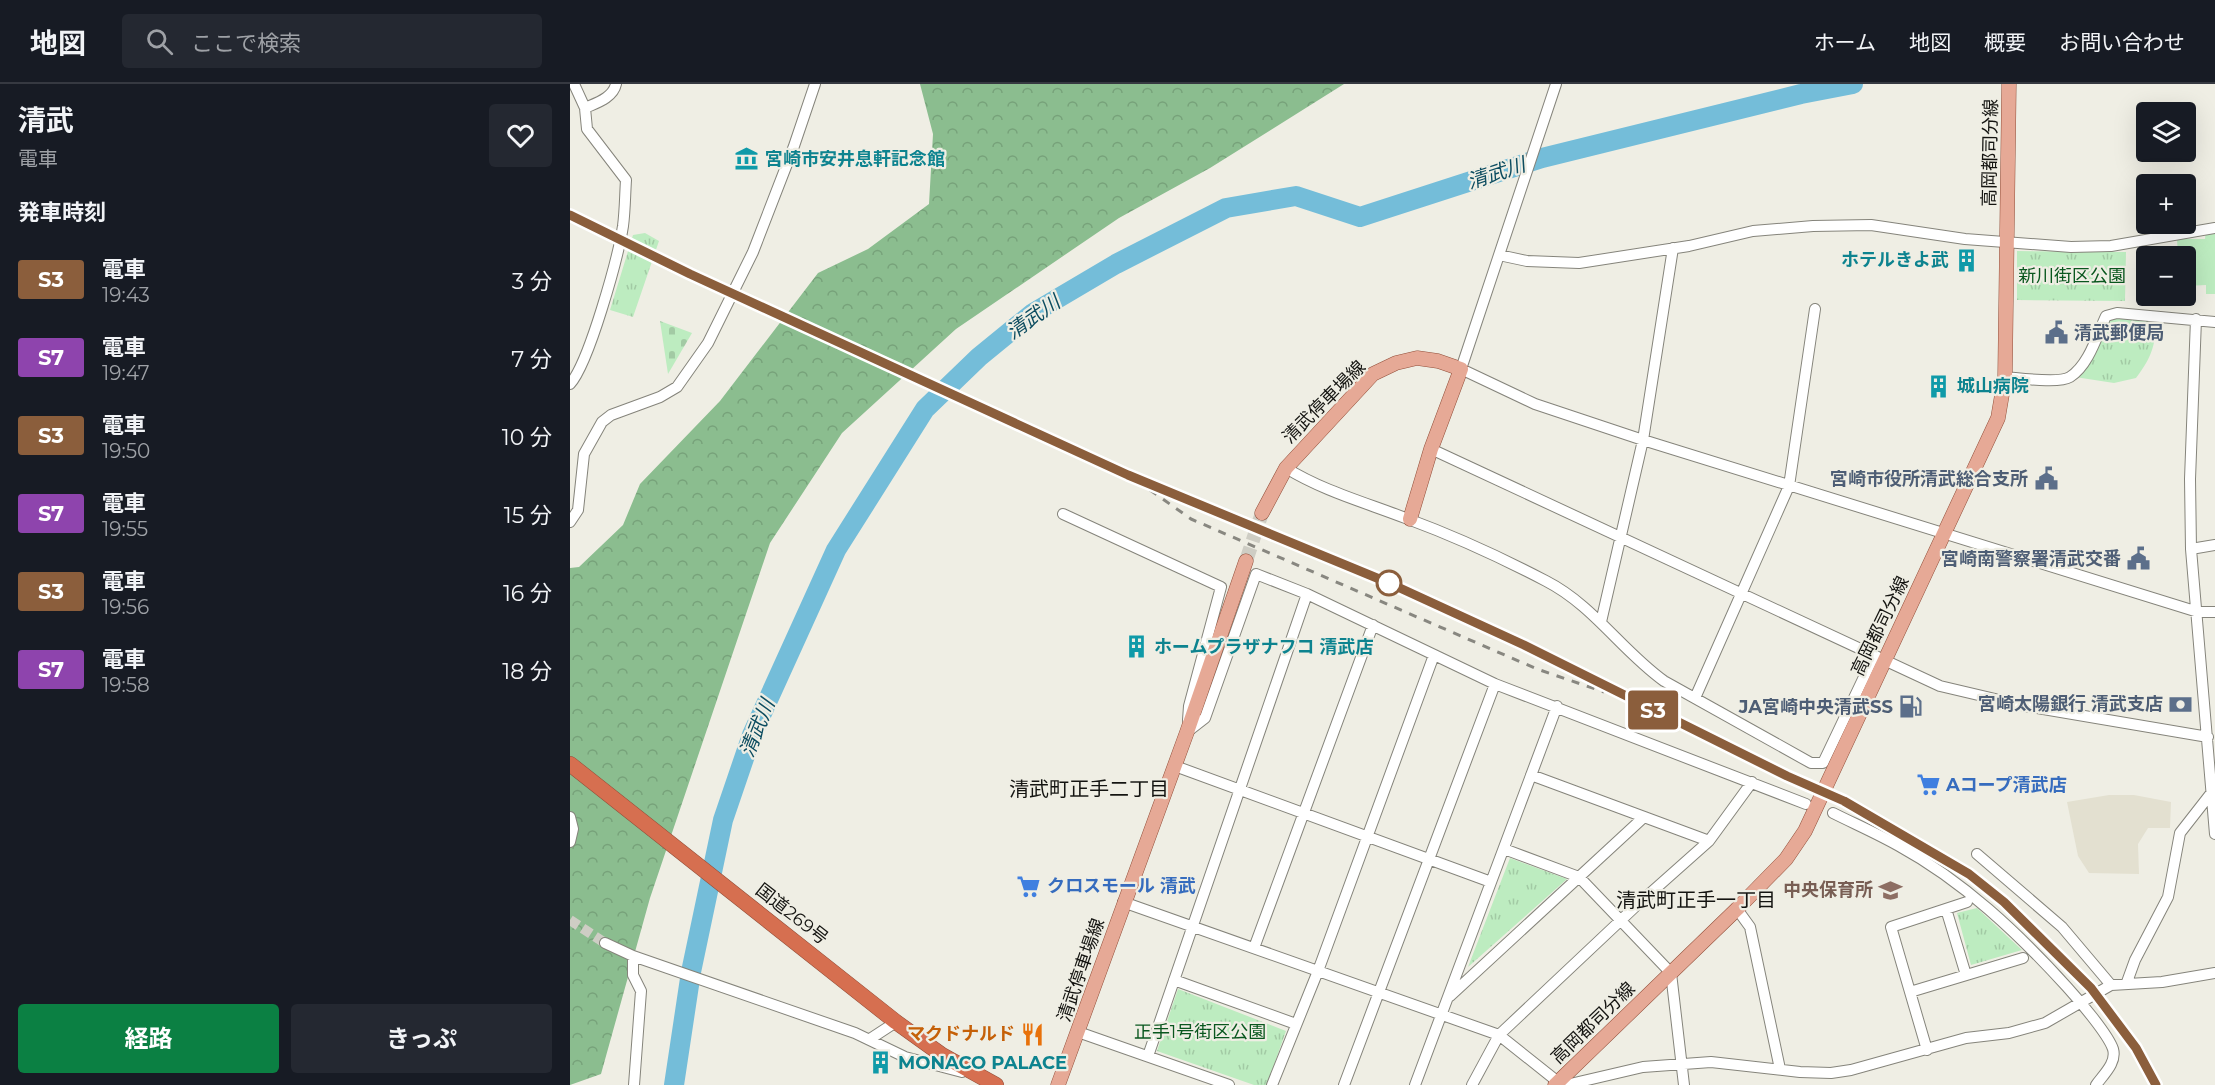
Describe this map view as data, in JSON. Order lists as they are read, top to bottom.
{
  "streets": {
    "highway": ["国道269号"],
    "main road": ["高岡都司分線", "清武停車場線"]
  },
  "districts": ["清武町正手二丁目", "清武町正手一丁目"],
  "water": ["清武川"],
  "parks": ["新川街区公園", "正手1号街区公園"],
  "places": {
    "museum": ["宮崎市安井息軒記念館"],
    "building": [
      "ホテルきよ武",
      "城山病院",
      "ホームプラザナフコ 清武店",
      "MONACO PALACE"
    ],
    "public building": ["清武郵便局", "宮崎市役所清武総合支所", "宮崎南警察署清武交番"],
    "bank": ["宮崎太陽銀行 清武支店"],
    "fuel station": ["JA宮崎中央清武SS"],
    "supermarket": ["Aコープ清武店", "クロスモール 清武"],
    "school or university": ["中央保育所"],
    "restaurant": ["マクドナルド"]
  },
  "page": {
    "header": "地図",
    "search": "ここで検索",
    "nav": [
      "ホーム",
      "地図",
      "概要",
      "お問い合わせ"
    ],
    "heading": [
      ["清武", "電車"],
      "発車時刻"
    ],
    "on_map": "S3",
    "map_buttons": ["+", "−"],
    "list": [
      {
        "mark": "S3",
        "name": "電車",
        "note": "19:43",
        "value": "3 分"
      },
      {
        "mark": "S7",
        "name": "電車",
        "note": "19:47",
        "value": "7 分"
      },
      {
        "mark": "S3",
        "name": "電車",
        "note": "19:50",
        "value": "10 分"
      },
      {
        "mark": "S7",
        "name": "電車",
        "note": "19:55",
        "value": "15 分"
      },
      {
        "mark": "S3",
        "name": "電車",
        "note": "19:56",
        "value": "16 分"
      },
      {
        "mark": "S7",
        "name": "電車",
        "note": "19:58",
        "value": "18 分"
      }
    ],
    "buttons": ["経路", "きっぷ"]
  }
}
